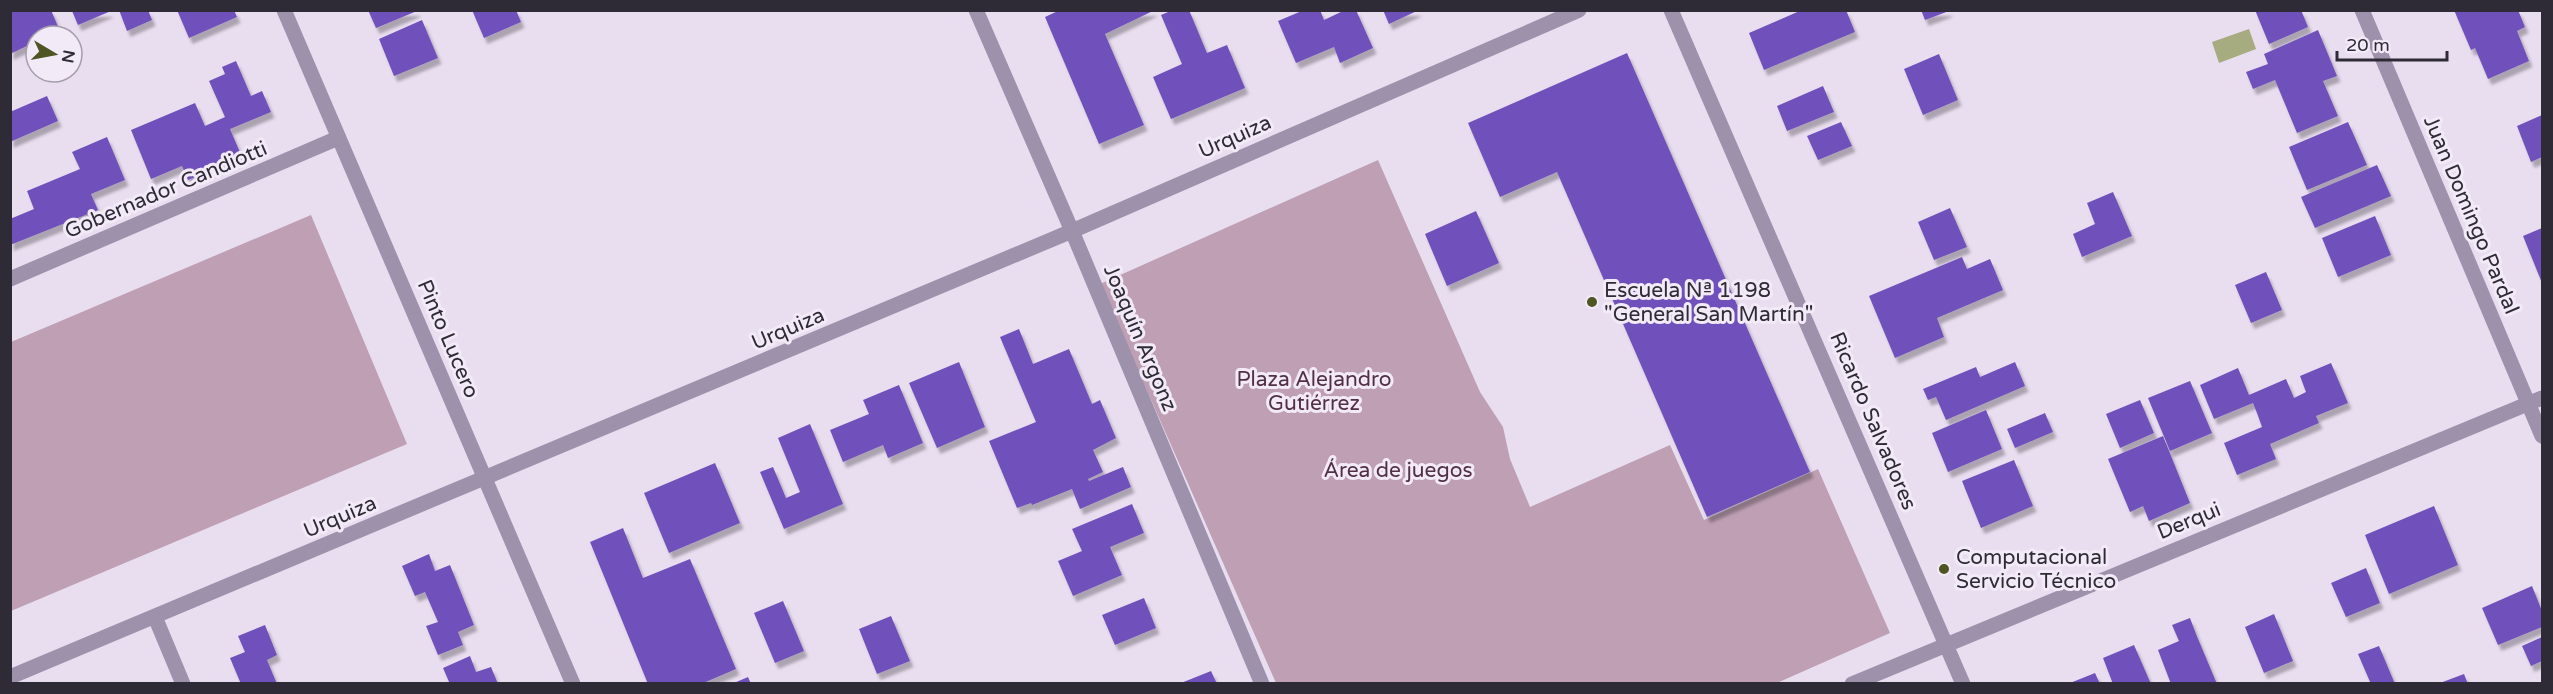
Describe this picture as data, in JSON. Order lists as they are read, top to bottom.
{
  "streets": {
    "street": [
      "Urquiza",
      "Gobernador Candiotti",
      "Juan Domingo Pardal",
      "Joaquín Argonz",
      "Pinto Lucero",
      "Ricardo Salvadores",
      "Derqui"
    ]
  },
  "crossings": [
    ["Urquiza", "Joaquín Argonz"],
    ["Urquiza", "Pinto Lucero"],
    ["Gobernador Candiotti", "Pinto Lucero"],
    ["Juan Domingo Pardal", "Derqui"],
    ["Ricardo Salvadores", "Derqui"]
  ],
  "parks": ["Plaza Alejandro Gutiérrez", "Área de juegos"],
  "places": ["Escuela Nª 1198 \"General San Martín\"", "Computacional Servicio Técnico"],
  "scale_bar": "20 m",
  "north": "right"
}
